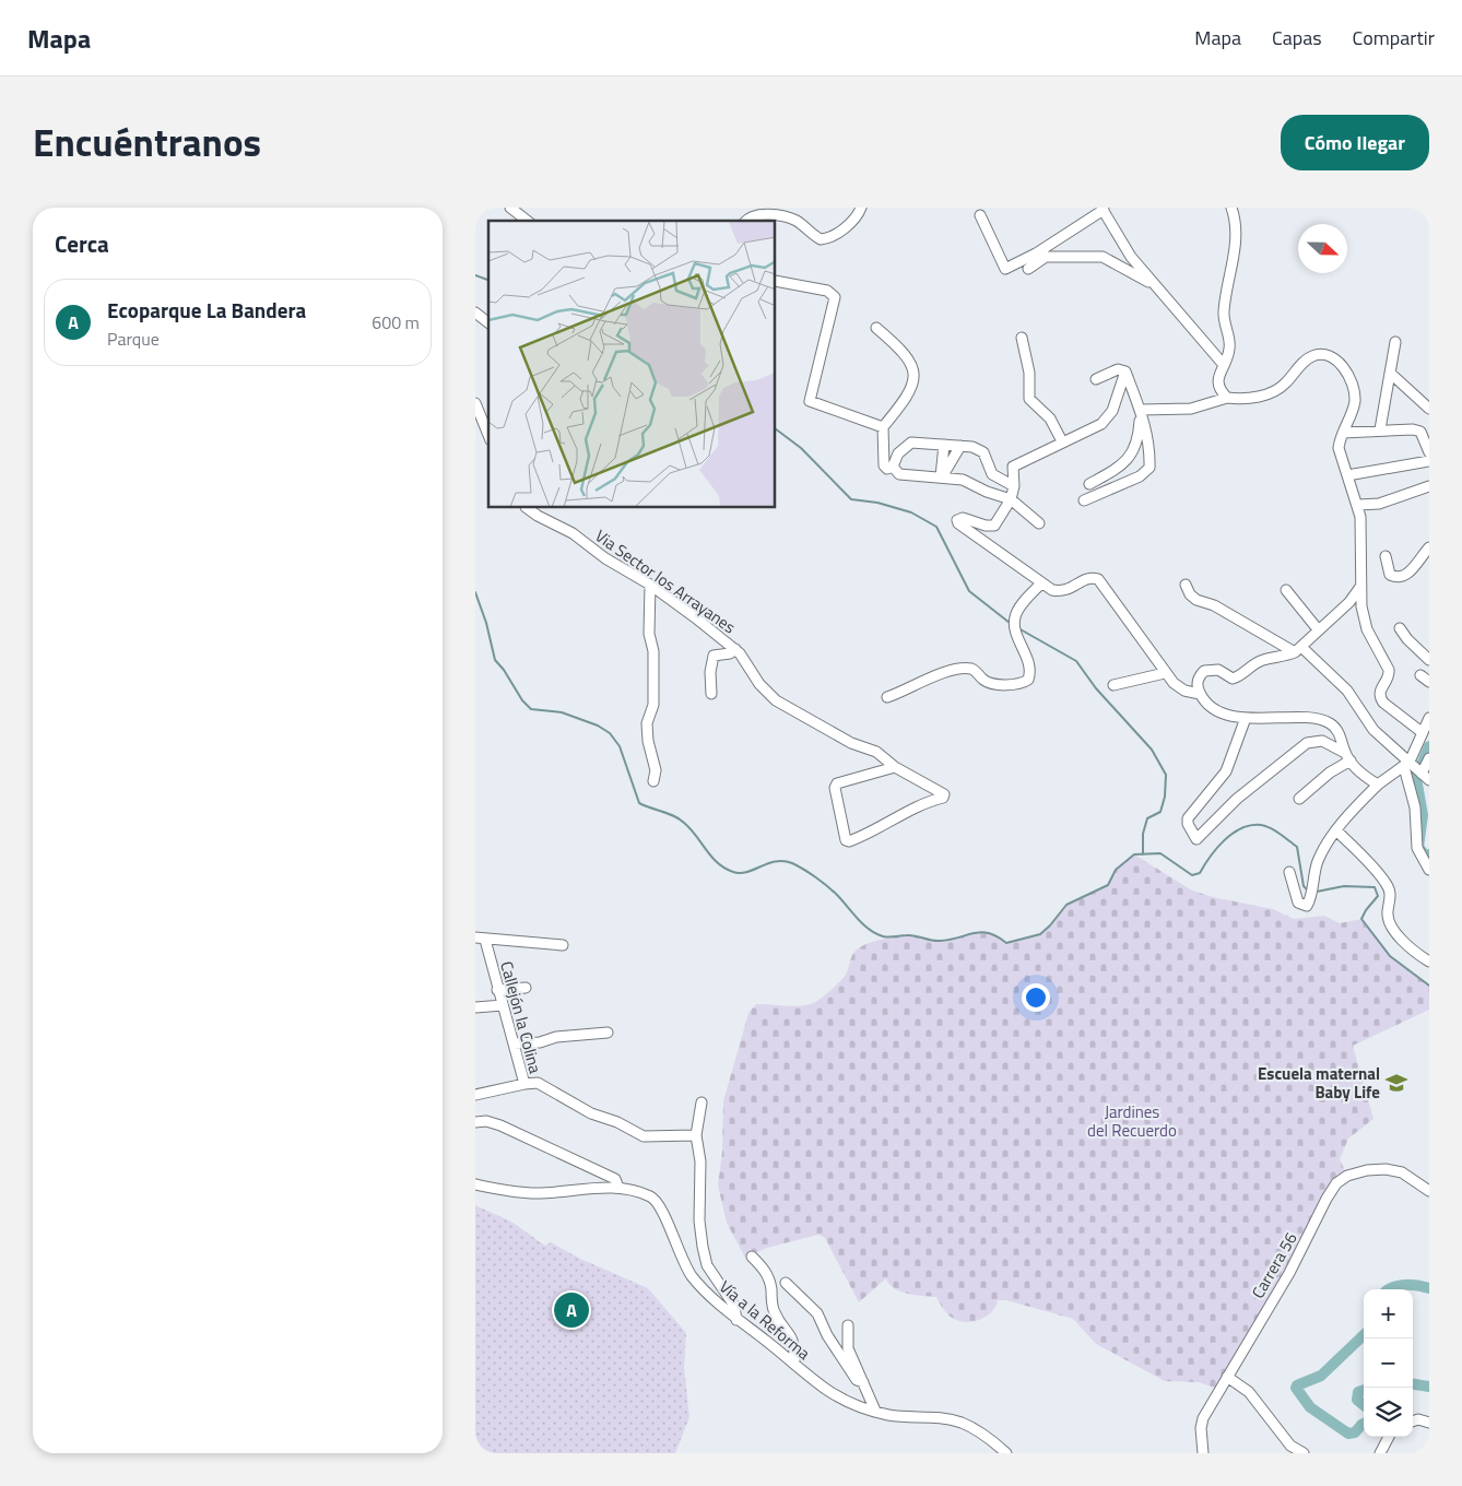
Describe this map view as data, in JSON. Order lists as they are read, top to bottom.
{
  "streets": {
    "street": [
      "Via Sector los Arrayanes",
      "Callejón la Colina",
      "Carrera 56",
      "Vía a la Reforma"
    ]
  },
  "parks": ["Jardines del Recuerdo"],
  "places": {
    "school or university": ["Escuela maternal Baby Life"]
  },
  "north": "right",
  "page": {
    "header": "Mapa",
    "nav": ["Mapa", "Capas", "Compartir"],
    "title": "Encuéntranos",
    "buttons": "Cómo llegar",
    "heading": "Cerca",
    "list": [
      {
        "mark": "A",
        "name": "Ecoparque La Bandera",
        "note": "Parque",
        "value": "600 m"
      }
    ],
    "map_buttons": ["+", "−"],
    "pins": "A"
  }
}
